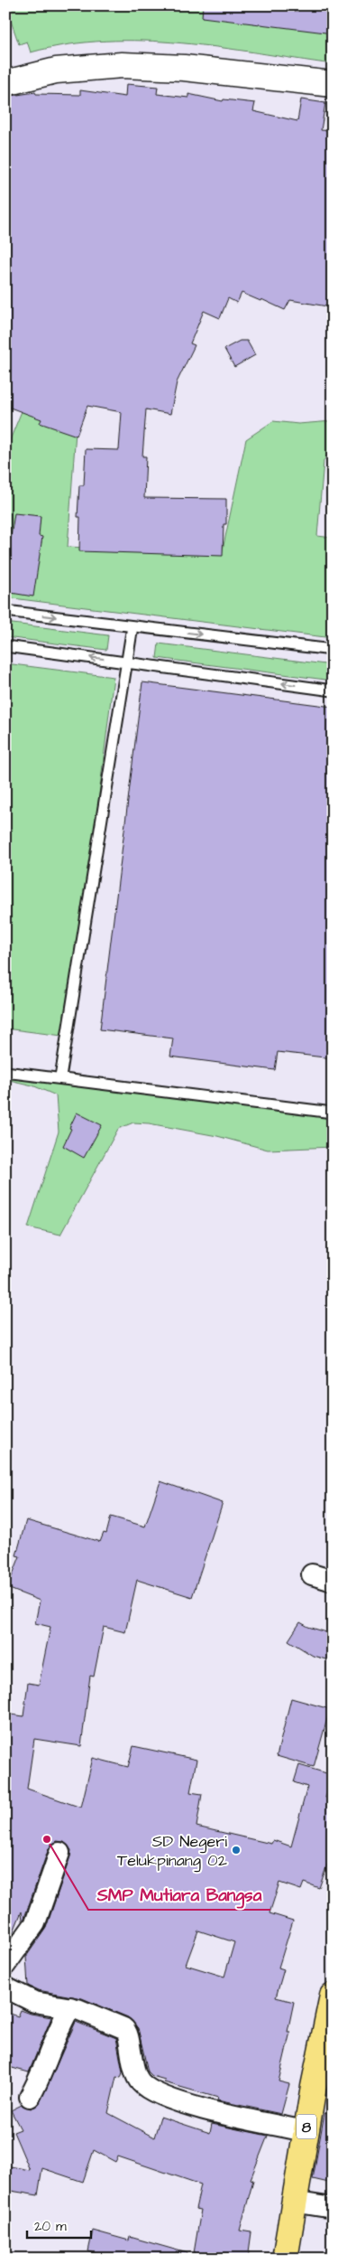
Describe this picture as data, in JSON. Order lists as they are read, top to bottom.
{
  "streets": {
    "highway": ["8"]
  },
  "places": ["SMP Mutiara Bangsa", "SD Negeri Telukpinang 02"],
  "scale_bar": "20 m"
}
